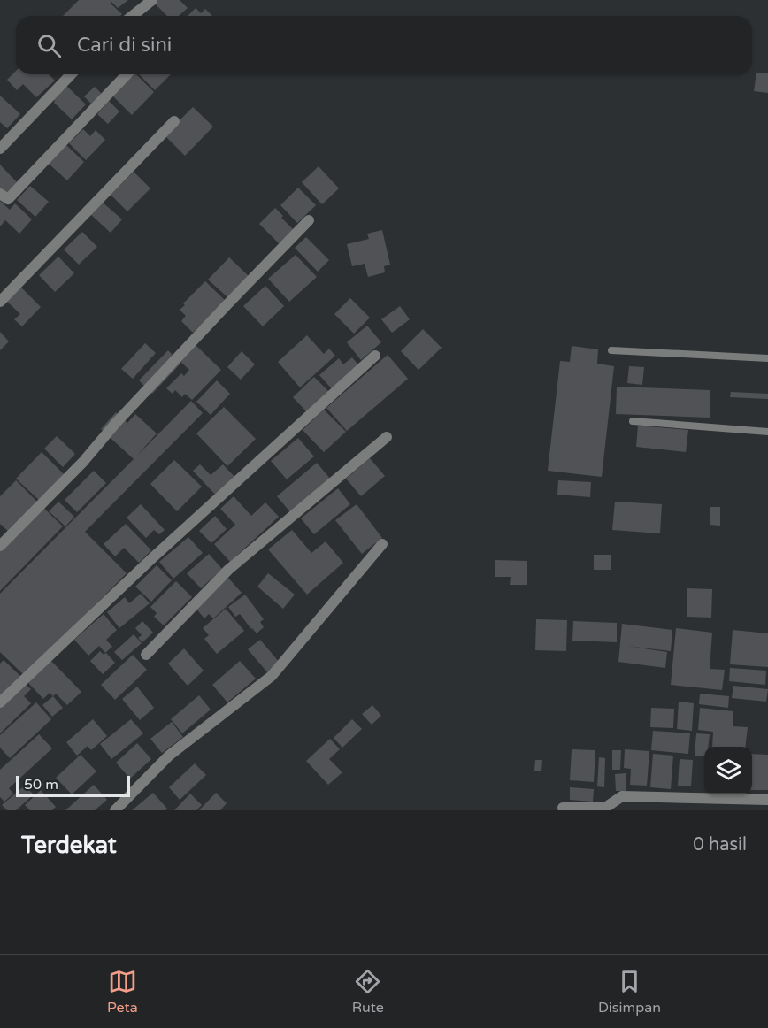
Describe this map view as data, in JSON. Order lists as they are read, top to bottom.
{
  "scale_bar": "50 m",
  "page": {
    "search": "Cari di sini",
    "scale": "50 m",
    "heading": ["Terdekat", "0 hasil"],
    "nav": ["Peta", "Rute", "Disimpan"]
  }
}
